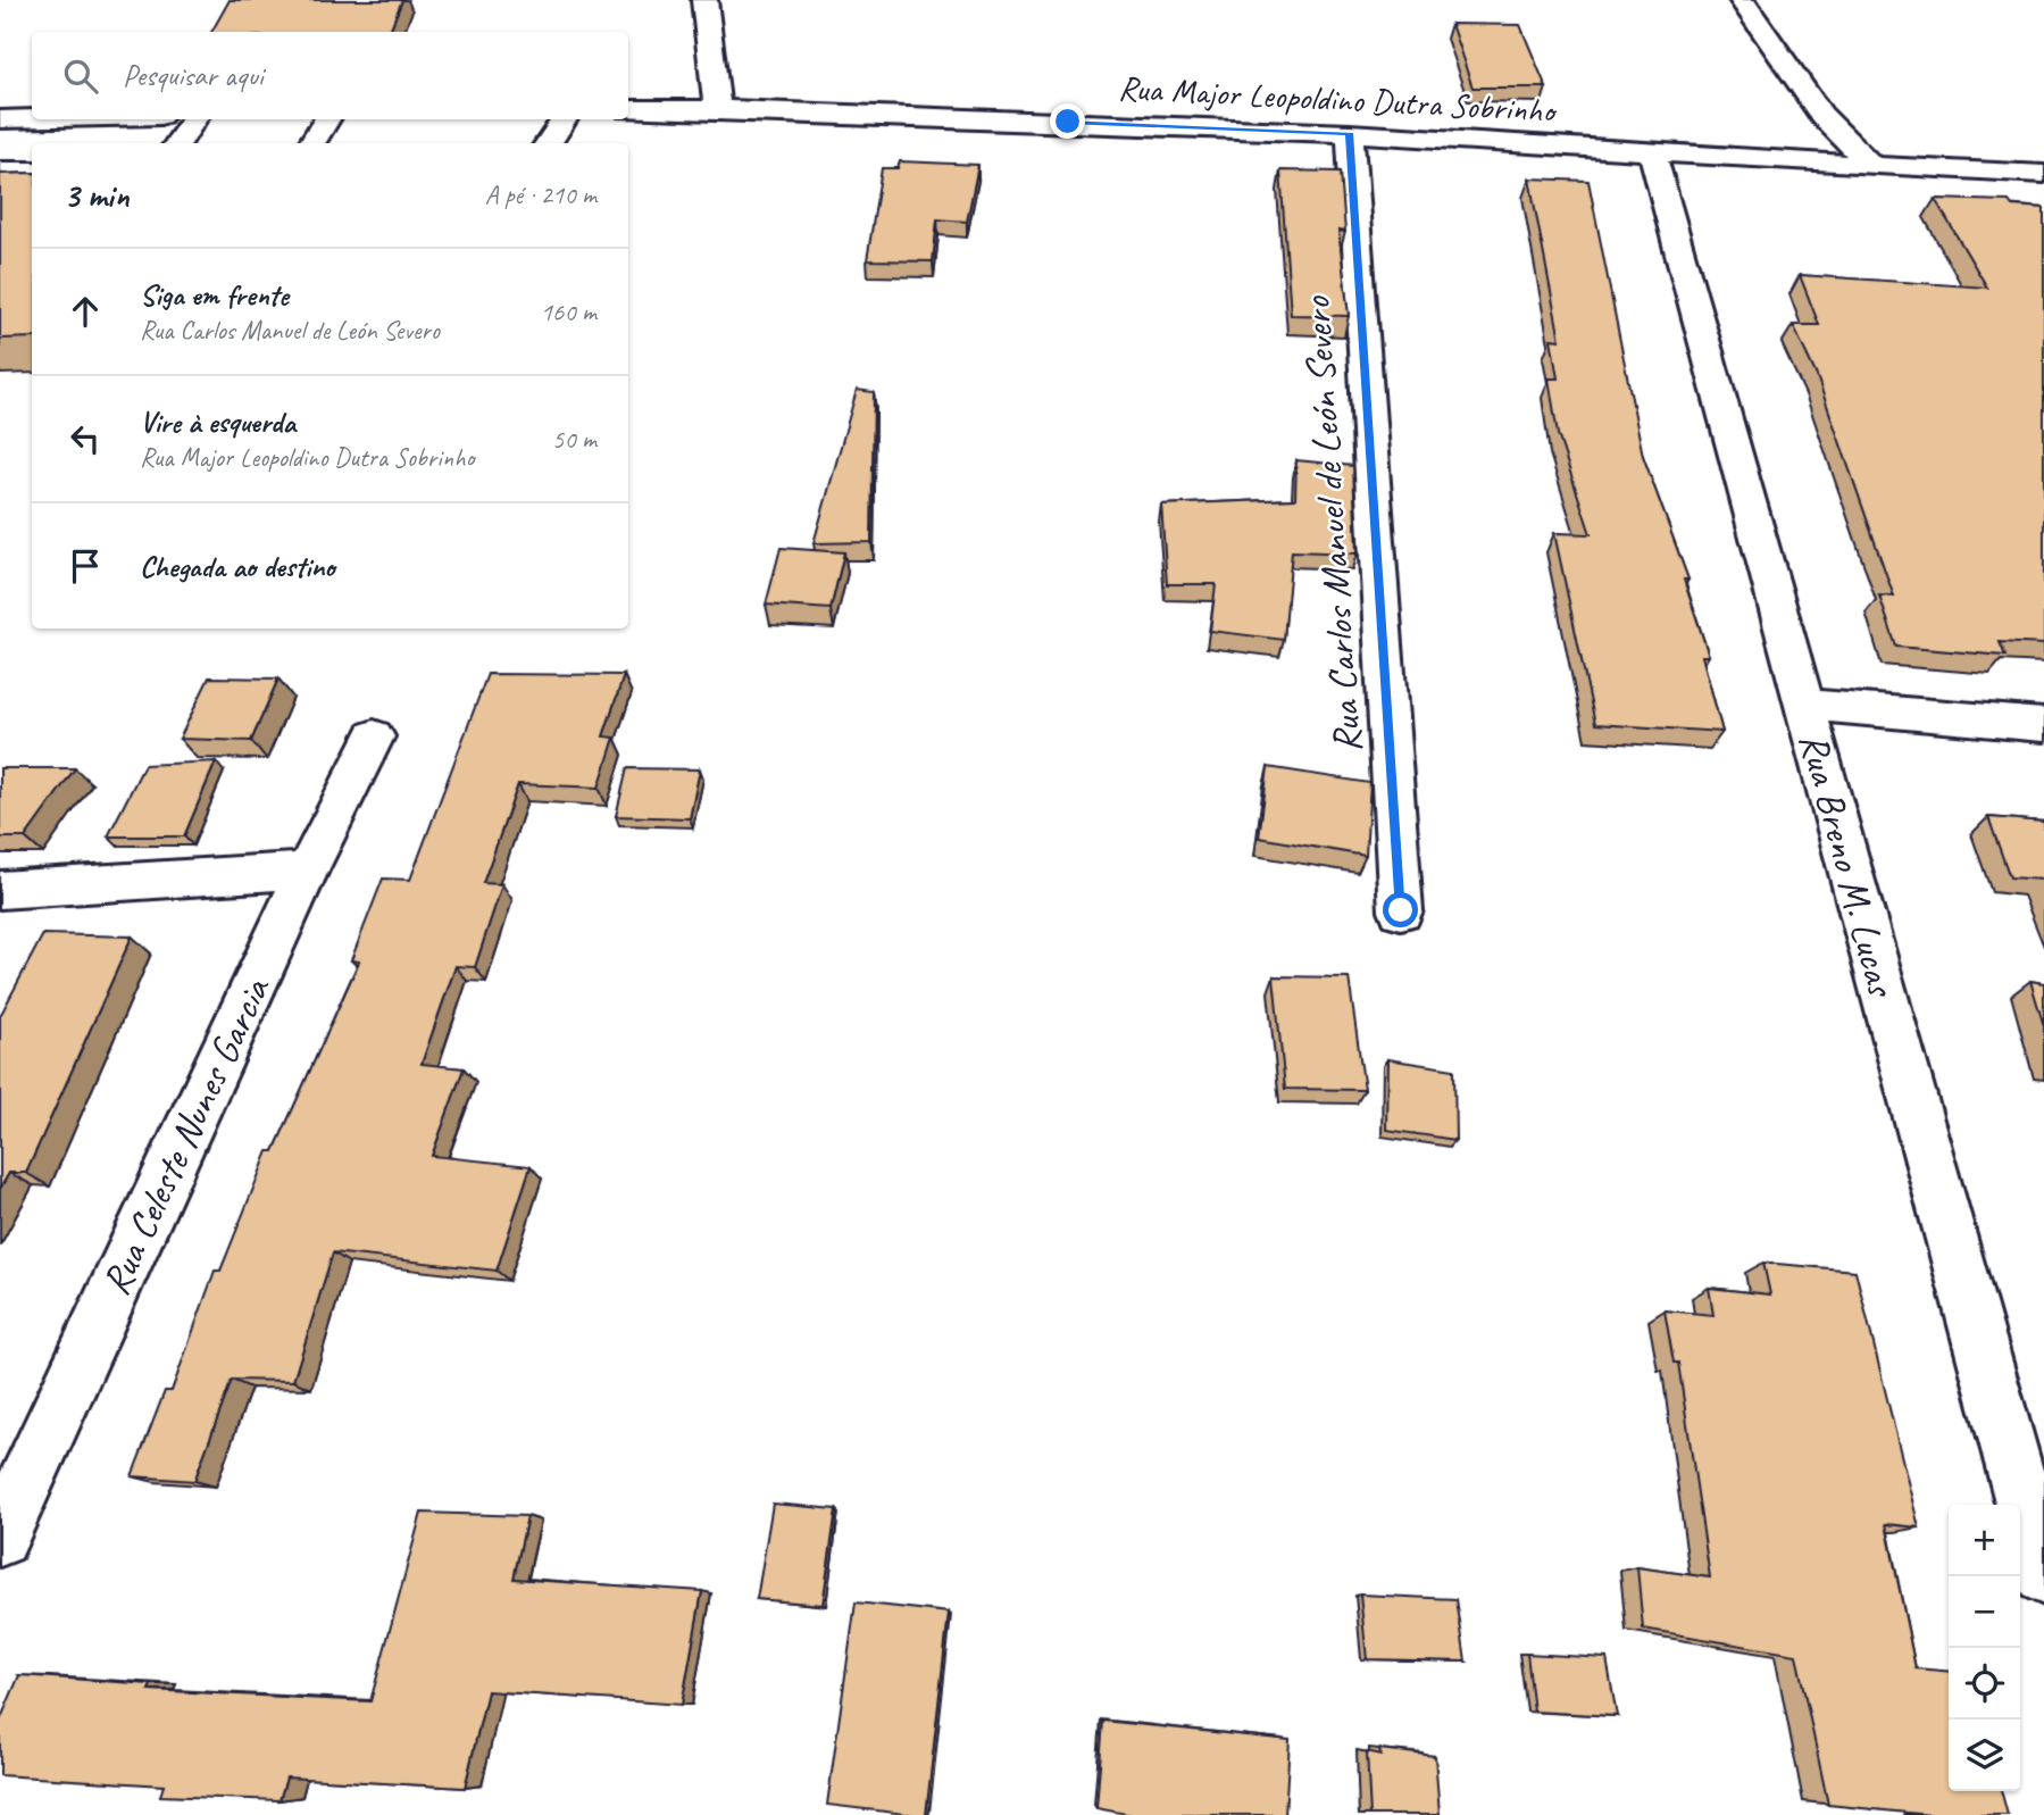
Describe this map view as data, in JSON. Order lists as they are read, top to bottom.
{
  "streets": {
    "street": [
      "Rua Major Leopoldino Dutra Sobrinho",
      "Rua Carlos Manuel de León Severo",
      "Rua Breno M. Lucas",
      "Rua Celeste Nunes Garcia"
    ]
  },
  "crossings": [
    ["Rua Major Leopoldino Dutra Sobrinho", "Rua Carlos Manuel de León Severo"],
    ["Rua Major Leopoldino Dutra Sobrinho", "Rua Breno M. Lucas"]
  ],
  "page": {
    "search": "Pesquisar aqui",
    "heading": ["3 min", "A pé · 210 m"],
    "list": [
      ["Siga em frente", "Rua Carlos Manuel de León Severo", "160 m"],
      ["Vire à esquerda", "Rua Major Leopoldino Dutra Sobrinho", "50 m"],
      "Chegada ao destino"
    ],
    "map_buttons": ["+", "−"]
  }
}
